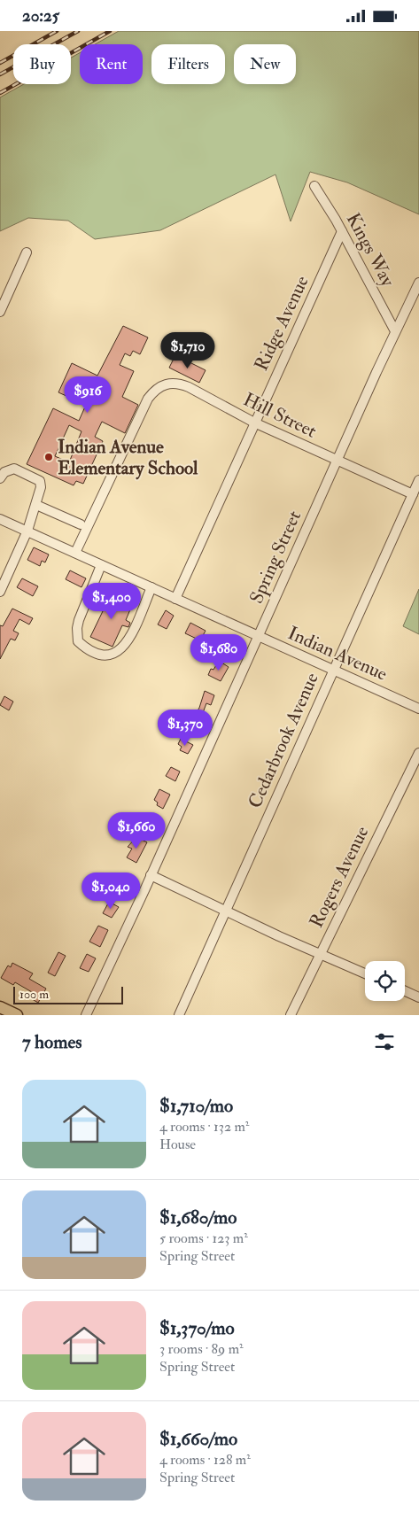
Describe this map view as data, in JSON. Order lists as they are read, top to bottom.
{
  "streets": {
    "street": [
      "Kings Way",
      "Ridge Avenue",
      "Hill Street",
      "Spring Street",
      "Indian Avenue",
      "Cedarbrook Avenue",
      "Rogers Avenue"
    ]
  },
  "crossings": [
    ["Kings Way", "Ridge Avenue"],
    ["Kings Way", "Spring Street"],
    ["Ridge Avenue", "Hill Street"],
    ["Ridge Avenue", "Indian Avenue"],
    ["Hill Street", "Spring Street"],
    ["Hill Street", "Indian Avenue"],
    ["Hill Street", "Cedarbrook Avenue"],
    ["Spring Street", "Indian Avenue"],
    ["Indian Avenue", "Cedarbrook Avenue"]
  ],
  "places": ["Indian Avenue Elementary School"],
  "scale_bar": "100 m",
  "page": {
    "status": "20:25",
    "chip": [
      "Buy",
      "Rent",
      "Filters",
      "New"
    ],
    "price": [
      "$1,710",
      "$916",
      "$1,400",
      "$1,680",
      "$1,370",
      "$1,660",
      "$1,040"
    ],
    "scale": "100 m",
    "heading": "7 homes",
    "list": [
      {
        "name": "$1,710/mo",
        "note": "4 rooms · 132 m² · House"
      },
      {
        "name": "$1,680/mo",
        "note": "5 rooms · 123 m² · Spring Street"
      },
      {
        "name": "$1,370/mo",
        "note": "3 rooms · 89 m² · Spring Street"
      },
      {
        "name": "$1,660/mo",
        "note": "4 rooms · 128 m² · Spring Street"
      }
    ]
  }
}
